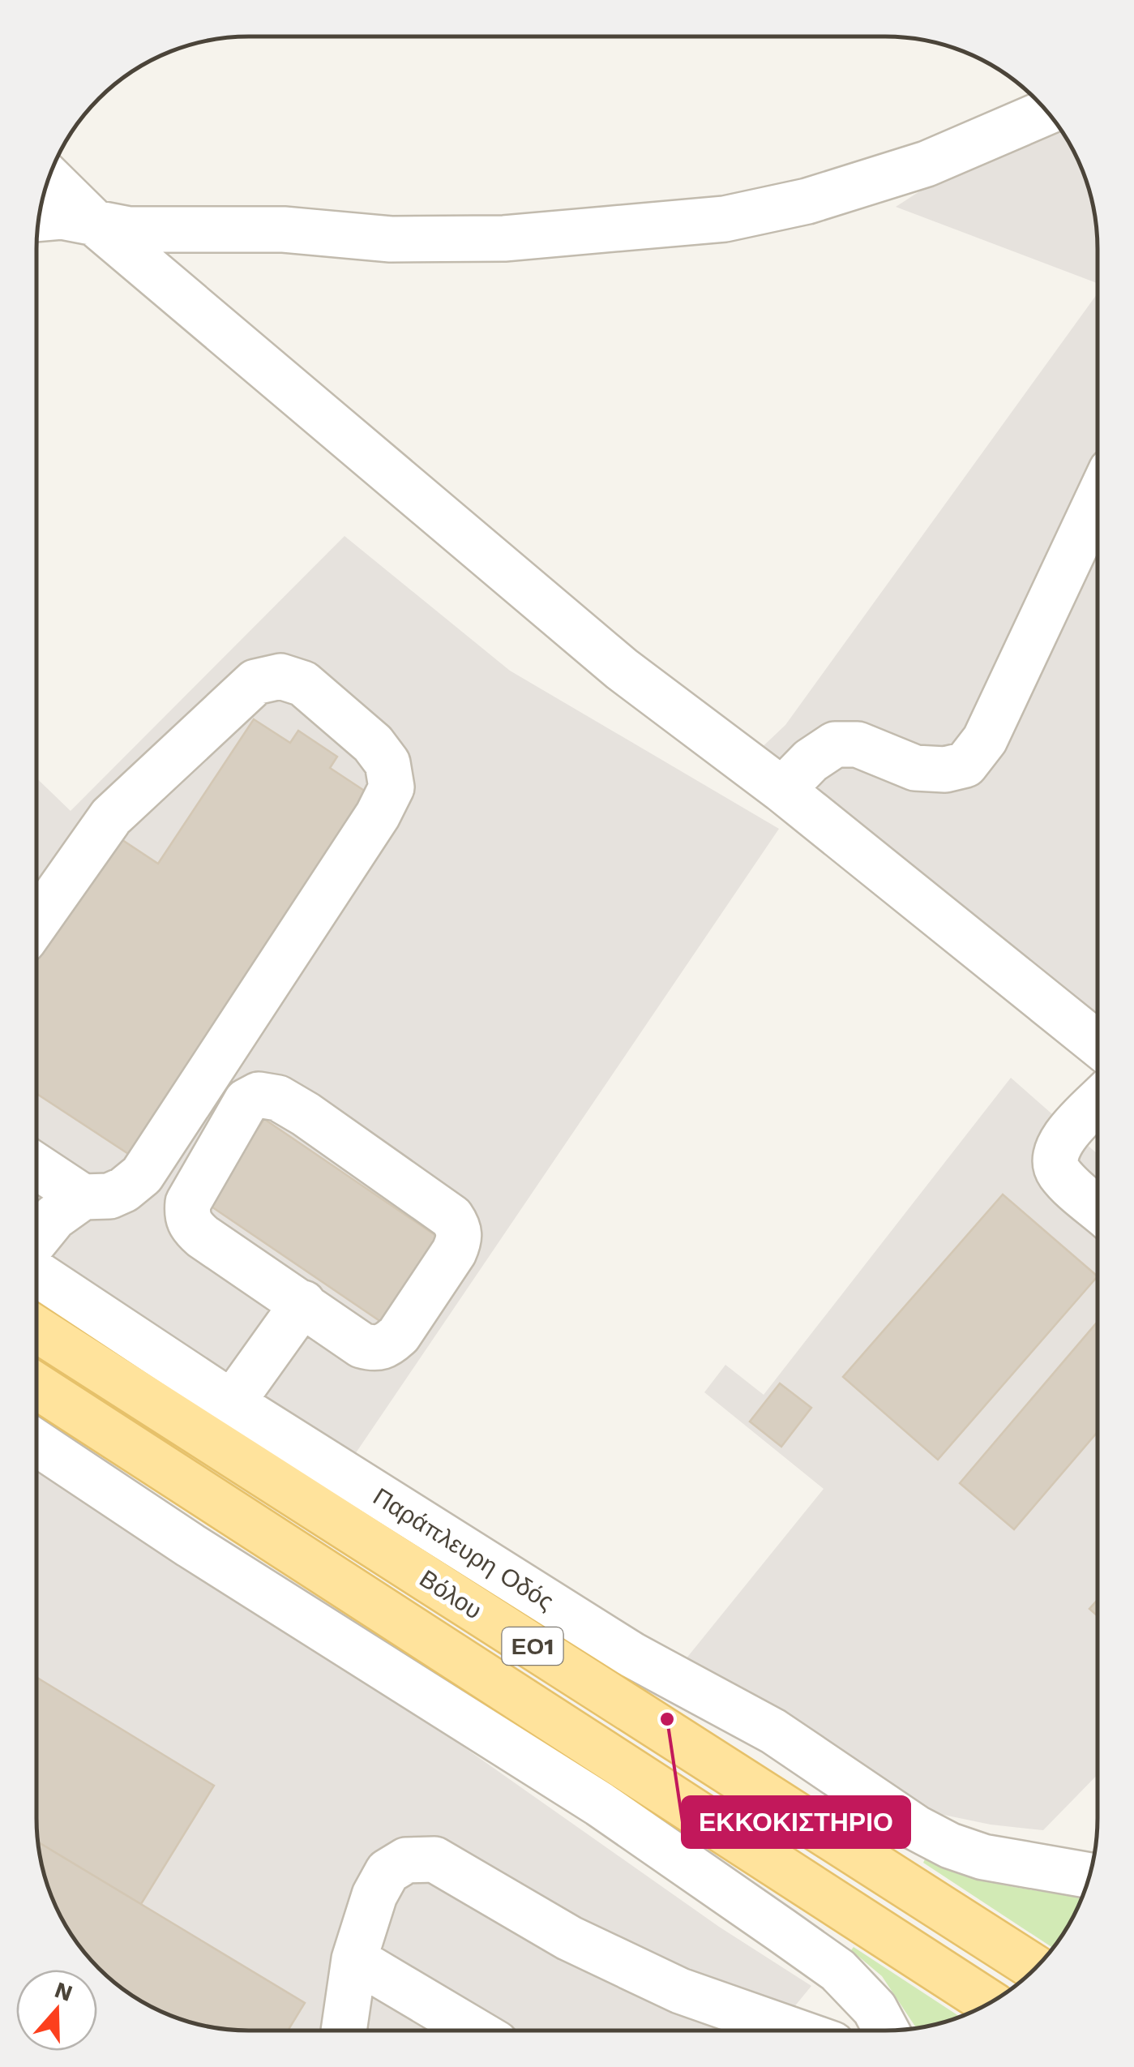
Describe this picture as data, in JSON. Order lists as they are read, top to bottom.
{
  "streets": {
    "main road": ["Βόλου", "ΕΟ1"],
    "street": ["Παράπλευρη Οδός"]
  },
  "places": ["ΕΚΚΟΚΙΣΤΗΡΙΟ"],
  "north": "top"
}
